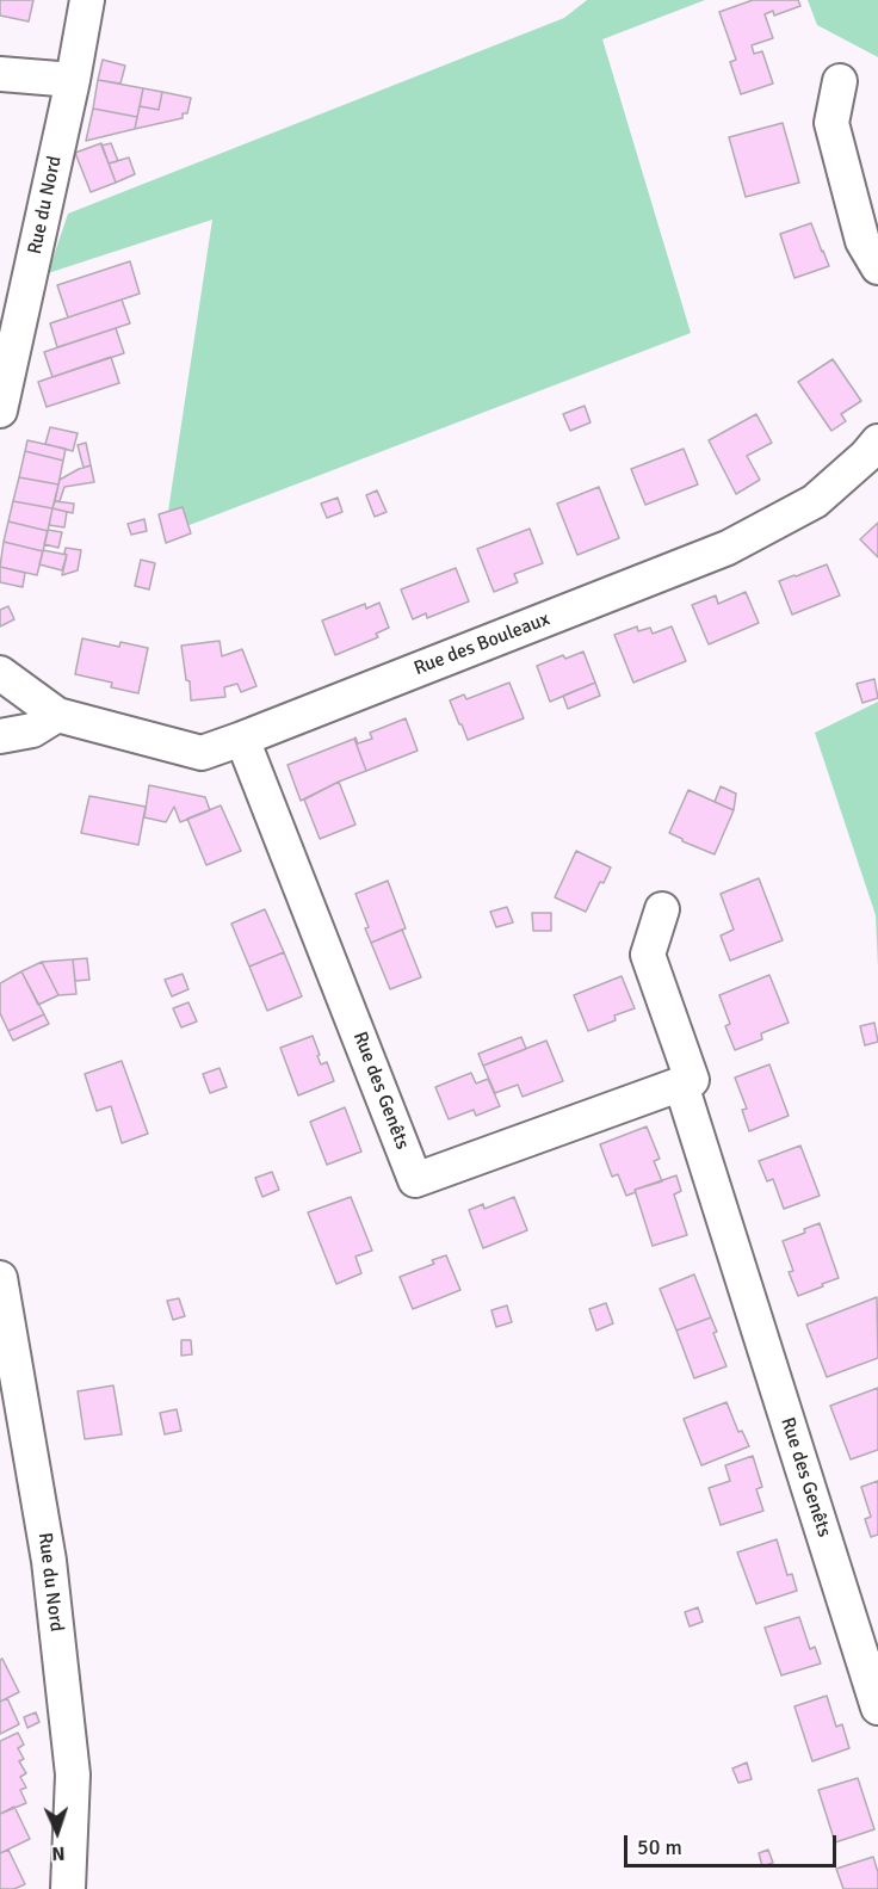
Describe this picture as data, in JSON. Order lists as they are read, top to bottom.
{
  "streets": {
    "street": ["Rue du Nord", "Rue des Bouleaux", "Rue des Genêts"]
  },
  "crossings": [
    ["Rue des Bouleaux", "Rue des Genêts"]
  ],
  "scale_bar": "50 m",
  "north": "bottom"
}
